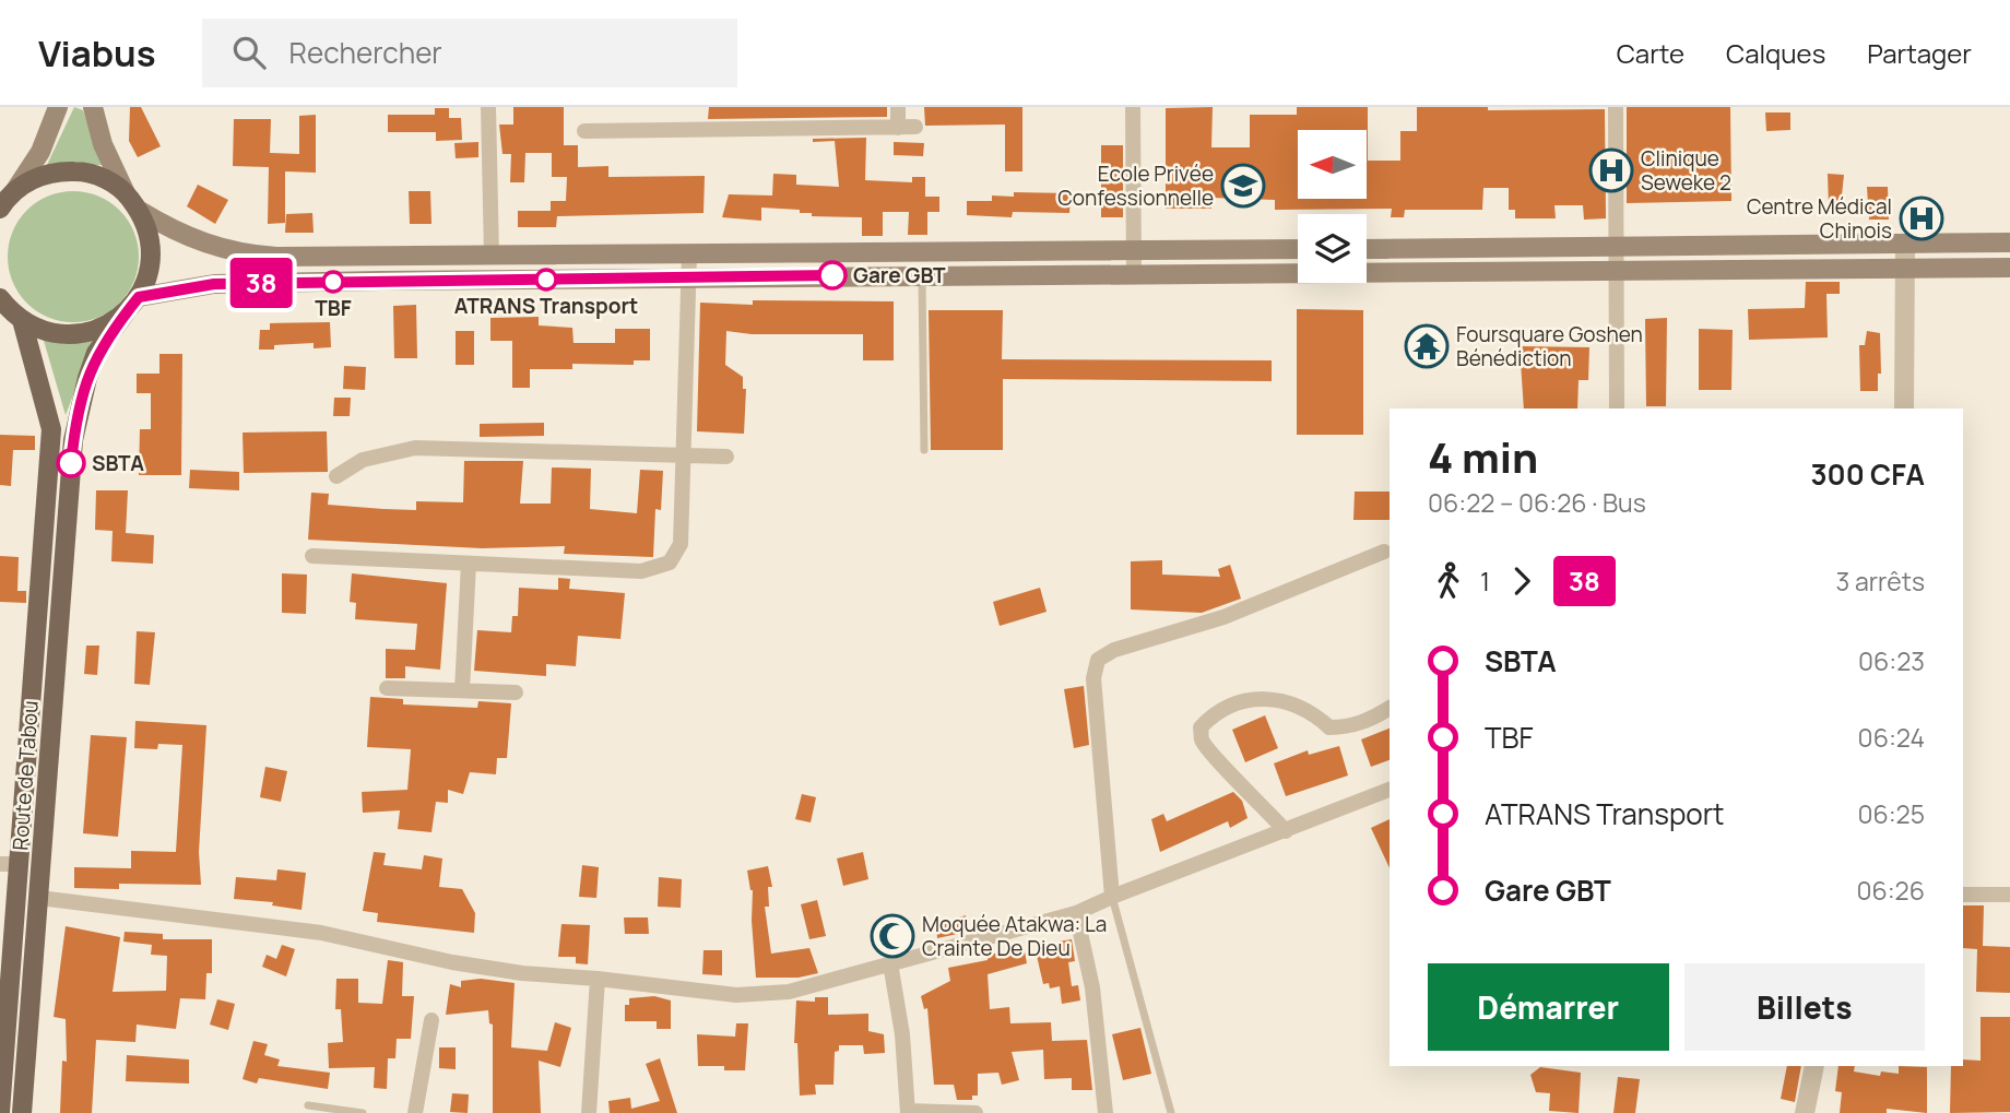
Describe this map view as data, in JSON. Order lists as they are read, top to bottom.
{
  "streets": {
    "main road": ["Route de Tabou"]
  },
  "places": {
    "hospital": ["Clinique Seweke 2", "Centre Médical Chinois"],
    "school or university": ["Ecole Privée Confessionnelle"],
    "other": [
      "Gare GBT",
      "ATRANS Transport",
      "TBF",
      "SBTA"
    ],
    "temple": ["Foursquare Goshen Bénédiction"],
    "mosque": ["Moquée Atakwa: La Crainte De Dieu"]
  },
  "lines": ["bus line 38"],
  "north": "left",
  "page": {
    "header": "Viabus",
    "search": "Rechercher",
    "nav": ["Carte", "Calques", "Partager"],
    "on_map": "38",
    "heading": ["4 min", "06:22 – 06:26 · Bus", "300 CFA"],
    "legs": ["1", "38", "3 arrêts"],
    "list": [
      {
        "name": "SBTA",
        "value": "06:23"
      },
      {
        "name": "TBF",
        "value": "06:24"
      },
      {
        "name": "ATRANS Transport",
        "value": "06:25"
      },
      {
        "name": "Gare GBT",
        "value": "06:26"
      }
    ],
    "buttons": ["Démarrer", "Billets"]
  }
}
